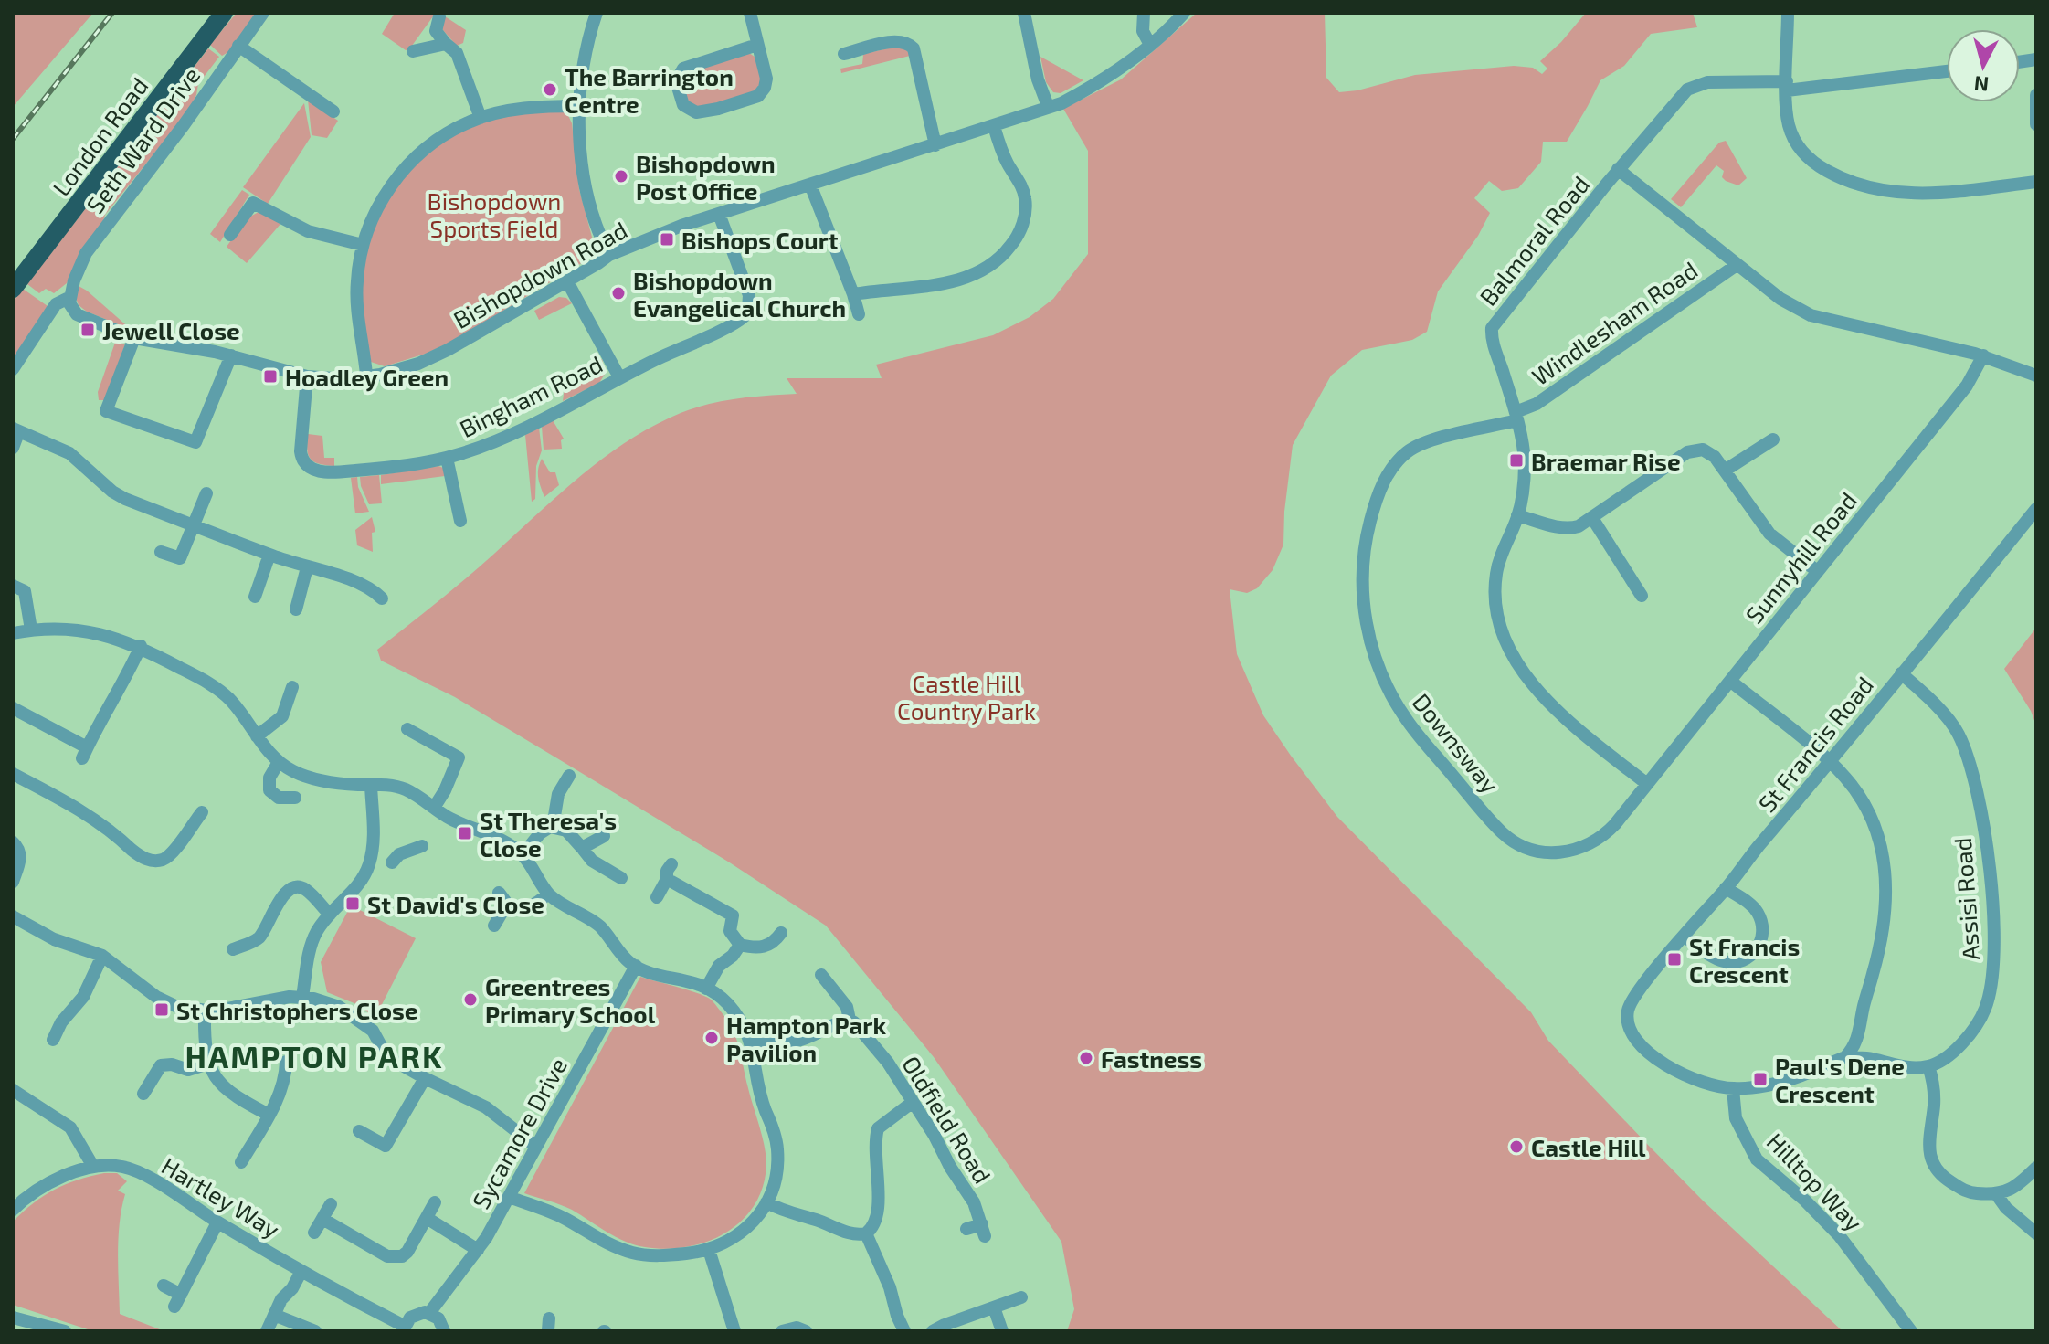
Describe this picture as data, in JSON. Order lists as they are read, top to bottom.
{
  "streets": {
    "highway": ["London Road"],
    "street": [
      "Seth Ward Drive",
      "Balmoral Road",
      "Bishopdown Road",
      "Windlesham Road",
      "Bingham Road",
      "Sunnyhill Road",
      "Downsway",
      "St Francis Road",
      "Assisi Road",
      "Oldfield Road",
      "Sycamore Drive",
      "Hilltop Way",
      "Hartley Way"
    ]
  },
  "crossings": [
    ["Seth Ward Drive", "Bishopdown Road"],
    ["Balmoral Road", "Windlesham Road"],
    ["Balmoral Road", "Sunnyhill Road"],
    ["Balmoral Road", "Downsway"],
    ["Bishopdown Road", "Bingham Road"],
    ["Windlesham Road", "Downsway"],
    ["Sunnyhill Road", "Downsway"],
    ["St Francis Road", "Assisi Road"],
    ["St Francis Road", "Hilltop Way"]
  ],
  "districts": ["HAMPTON PARK"],
  "parks": ["Bishopdown Sports Field", "Castle Hill Country Park"],
  "places": {
    "other": [
      "The Barrington Centre",
      "Bishopdown Post Office",
      "Bishopdown Evangelical Church",
      "Greentrees Primary School",
      "Hampton Park Pavilion",
      "Fastness",
      "Castle Hill"
    ],
    "transit": [
      "Bishops Court",
      "Jewell Close",
      "Hoadley Green",
      "Braemar Rise",
      "St Theresa's Close",
      "St David's Close",
      "St Francis Crescent",
      "St Christophers Close",
      "Paul's Dene Crescent"
    ]
  },
  "north": "bottom"
}
